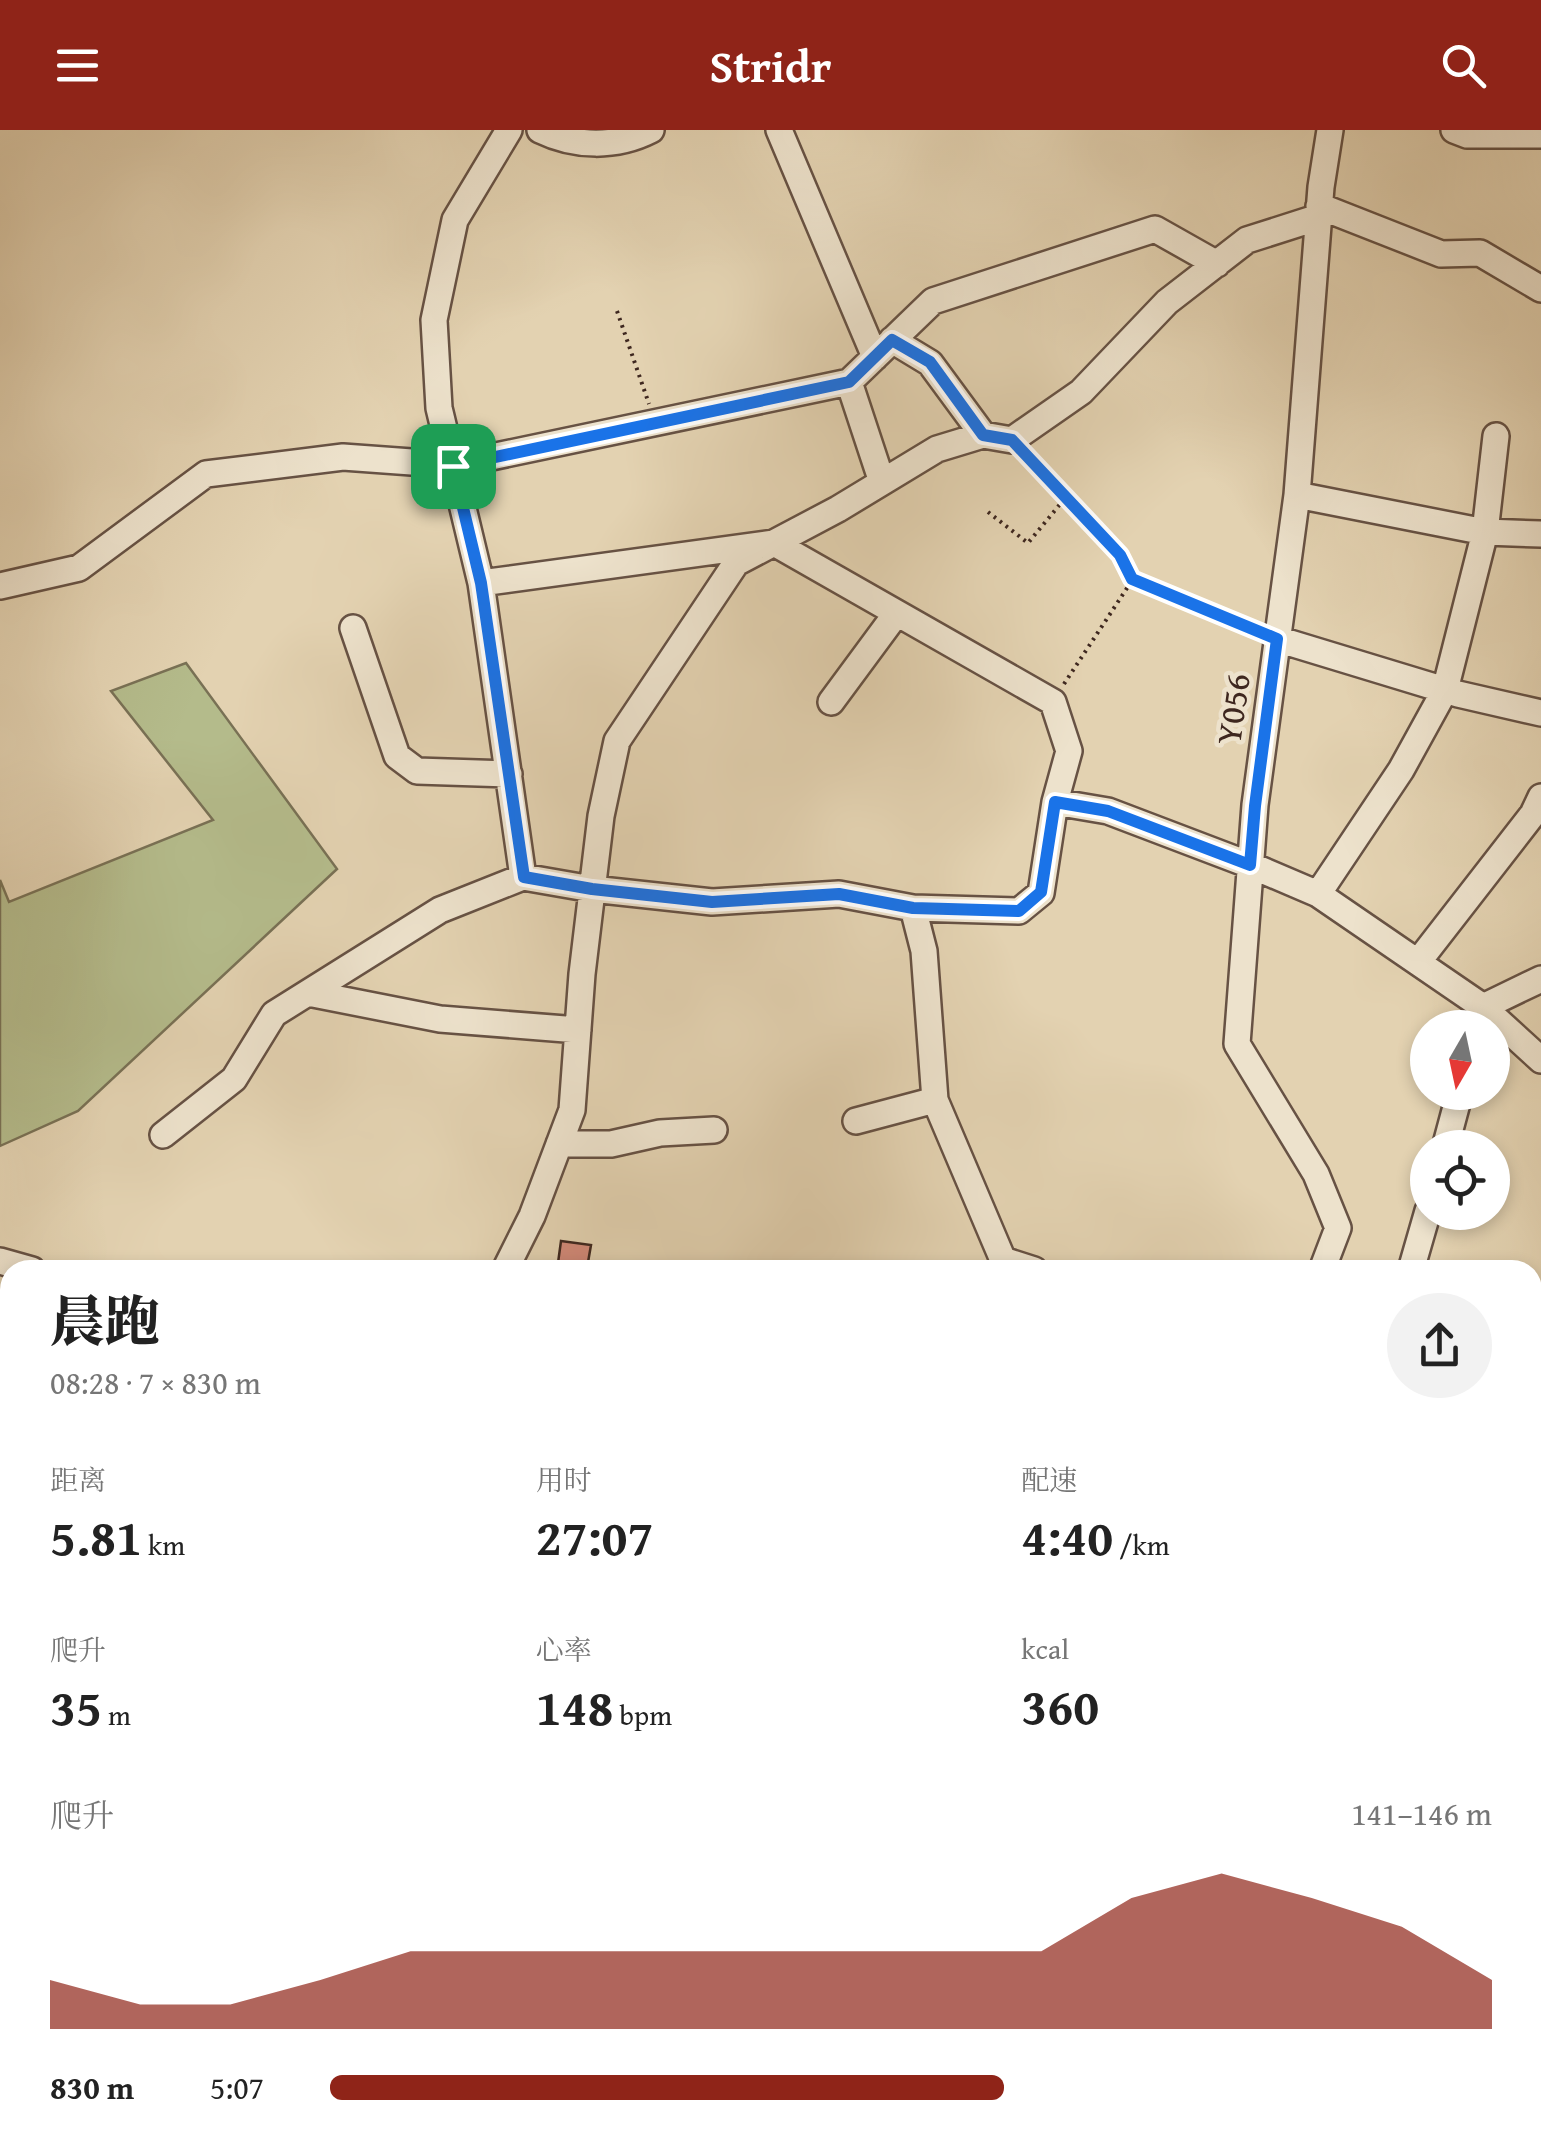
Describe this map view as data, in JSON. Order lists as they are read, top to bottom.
{
  "streets": {
    "street": ["Y056"]
  },
  "north": "bottom",
  "page": {
    "header": "Stridr",
    "heading": ["晨跑", "08:28 · 7 × 830 m"],
    "stats": [
      ["距离", "5.81 km"],
      ["用时", "27:07"],
      ["配速", "4:40 /km"],
      ["爬升", "35 m"],
      ["心率", "148 bpm"],
      ["kcal", "360"]
    ],
    "chart": ["爬升", "141–146 m"],
    "list": [
      {
        "name": "830 m",
        "note": "5:07"
      }
    ]
  }
}
